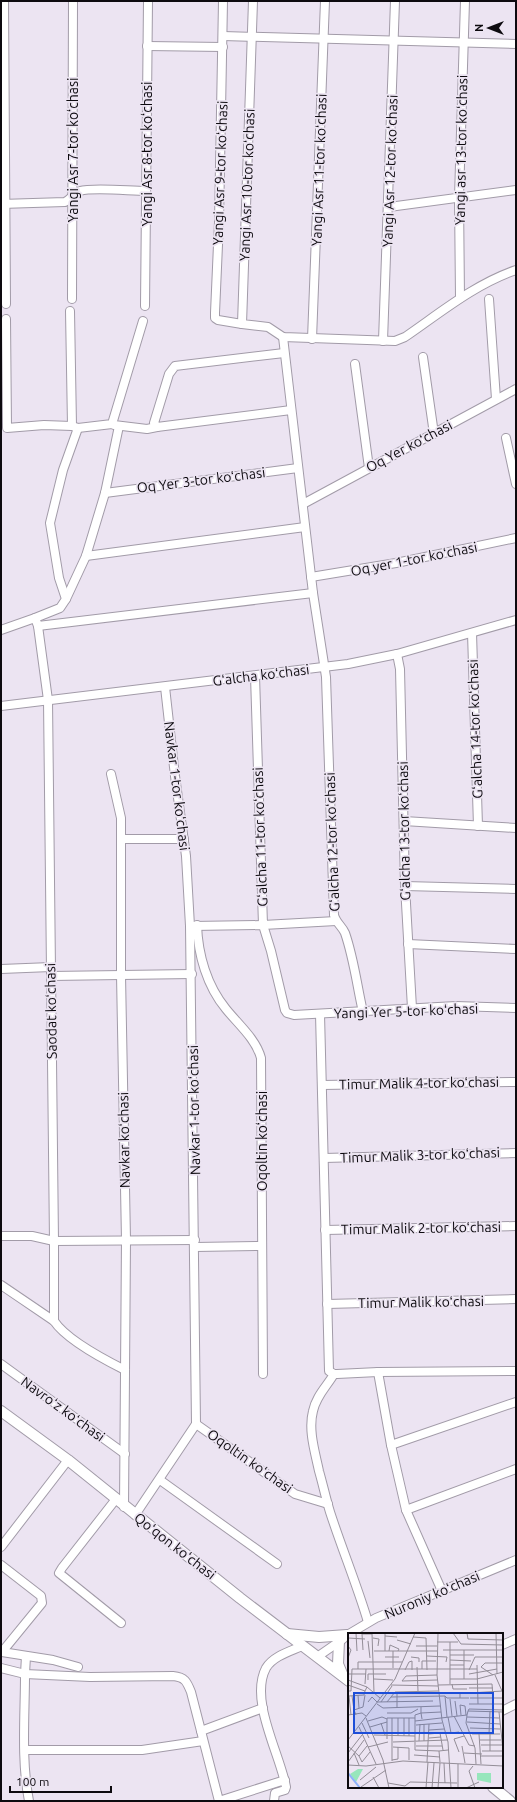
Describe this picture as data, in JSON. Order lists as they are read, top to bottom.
{
  "streets": {
    "main road": ["Qoʻqon koʻchasi"],
    "street": [
      "Yangi Asr 7-tor koʻchasi",
      "Yangi asr 13-tor koʻchasi",
      "Yangi Asr 8-tor koʻchasi",
      "Yangi Asr 11-tor koʻchasi",
      "Yangi Asr 12-tor koʻchasi",
      "Yangi Asr 9-tor koʻchasi",
      "Yangi Asr 10-tor koʻchasi",
      "Oq Yer koʻchasi",
      "Oq Yer 3-tor koʻchasi",
      "Oq yer 1-tor koʻchasi",
      "Gʻalcha koʻchasi",
      "Gʻalcha 14-tor koʻchasi",
      "Navkar 1-tor koʻchasi",
      "Gʻalcha 13-tor koʻchasi",
      "Gʻalcha 11-tor koʻchasi",
      "Gʻalcha 12-tor koʻchasi",
      "Saodat koʻchasi",
      "Yangi Yer 5-tor koʻchasi",
      "Timur Malik 4-tor koʻchasi",
      "Navkar koʻchasi",
      "Oqoltin koʻchasi",
      "Timur Malik 3-tor koʻchasi",
      "Timur Malik 2-tor koʻchasi",
      "Timur Malik koʻchasi",
      "Navroʻz koʻchasi",
      "Nuroniy koʻchasi"
    ]
  },
  "crossings": [
    ["Yangi Asr 9-tor koʻchasi", "Yangi Asr 10-tor koʻchasi"],
    ["Gʻalcha koʻchasi", "Gʻalcha 14-tor koʻchasi"],
    ["Gʻalcha koʻchasi", "Navkar 1-tor koʻchasi"],
    ["Gʻalcha koʻchasi", "Gʻalcha 13-tor koʻchasi"],
    ["Gʻalcha koʻchasi", "Gʻalcha 11-tor koʻchasi"],
    ["Gʻalcha koʻchasi", "Gʻalcha 12-tor koʻchasi"],
    ["Gʻalcha koʻchasi", "Saodat koʻchasi"],
    ["Navkar 1-tor koʻchasi", "Oqoltin koʻchasi"],
    ["Gʻalcha 13-tor koʻchasi", "Yangi Yer 5-tor koʻchasi"],
    ["Gʻalcha 11-tor koʻchasi", "Gʻalcha 12-tor koʻchasi"],
    ["Gʻalcha 11-tor koʻchasi", "Yangi Yer 5-tor koʻchasi"],
    ["Gʻalcha 12-tor koʻchasi", "Yangi Yer 5-tor koʻchasi"],
    ["Navkar koʻchasi", "Navroʻz koʻchasi"],
    ["Navkar koʻchasi", "Qoʻqon koʻchasi"],
    ["Qoʻqon koʻchasi", "Nuroniy koʻchasi"]
  ],
  "scale_bar": "100 m",
  "north": "left"
}
